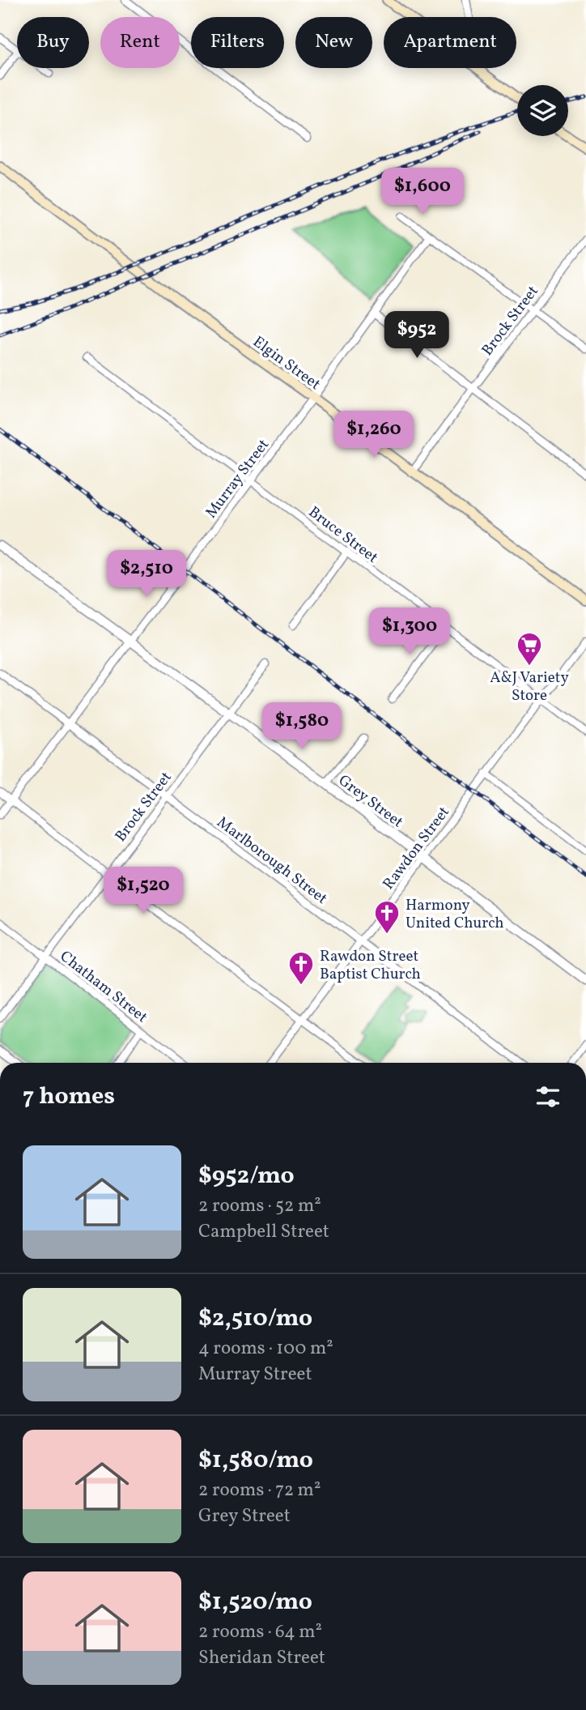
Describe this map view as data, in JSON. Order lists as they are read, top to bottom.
{
  "streets": {
    "main road": ["Elgin Street"],
    "street": [
      "Brock Street",
      "Murray Street",
      "Bruce Street",
      "Grey Street",
      "Rawdon Street",
      "Marlborough Street",
      "Chatham Street"
    ]
  },
  "crossings": [
    ["Brock Street", "Elgin Street"],
    ["Brock Street", "Grey Street"],
    ["Brock Street", "Marlborough Street"],
    ["Brock Street", "Chatham Street"],
    ["Elgin Street", "Murray Street"],
    ["Murray Street", "Bruce Street"],
    ["Murray Street", "Grey Street"],
    ["Murray Street", "Marlborough Street"],
    ["Bruce Street", "Rawdon Street"],
    ["Grey Street", "Rawdon Street"],
    ["Rawdon Street", "Marlborough Street"]
  ],
  "places": {
    "supermarket": ["A&J Variety Store"],
    "church": ["Harmony United Church", "Rawdon Street Baptist Church"]
  },
  "page": {
    "chip": [
      "Buy",
      "Rent",
      "Filters",
      "New",
      "Apartment"
    ],
    "price": [
      "$1,600",
      "$952",
      "$1,260",
      "$2,510",
      "$1,300",
      "$1,580",
      "$1,520"
    ],
    "heading": "7 homes",
    "list": [
      {
        "name": "$952/mo",
        "note": "2 rooms · 52 m² · Campbell Street"
      },
      {
        "name": "$2,510/mo",
        "note": "4 rooms · 100 m² · Murray Street"
      },
      {
        "name": "$1,580/mo",
        "note": "2 rooms · 72 m² · Grey Street"
      },
      {
        "name": "$1,520/mo",
        "note": "2 rooms · 64 m² · Sheridan Street"
      }
    ]
  }
}
